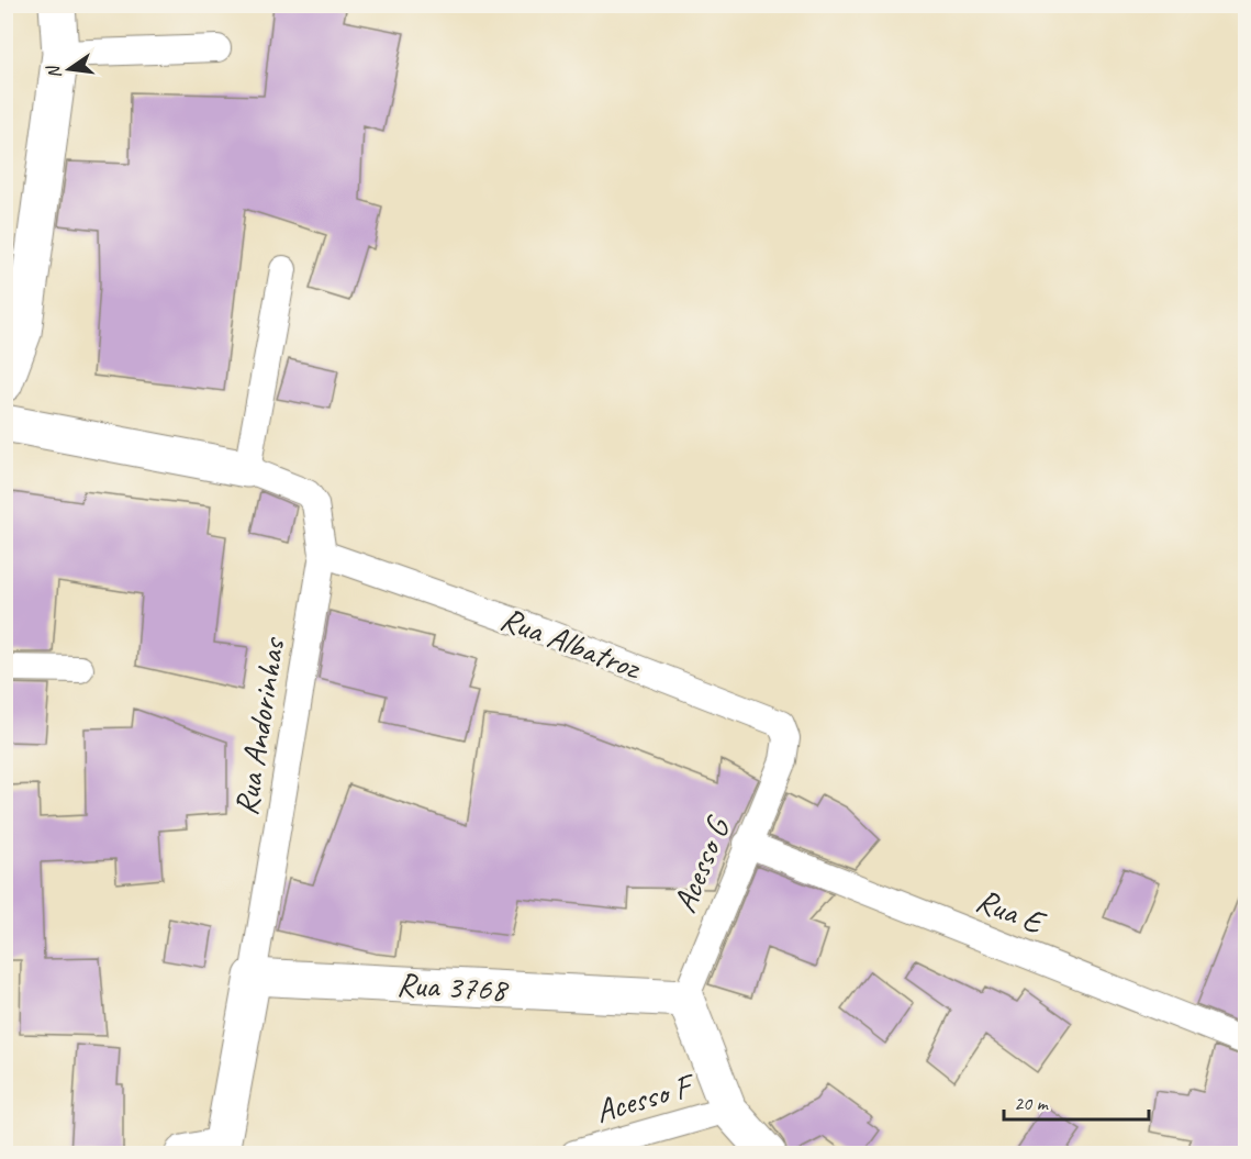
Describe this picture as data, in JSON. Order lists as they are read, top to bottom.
{
  "streets": {
    "street": ["Rua 3768"],
    "lane": [
      "Rua Albatroz",
      "Rua Andorinhas",
      "Acesso G",
      "Rua E",
      "Acesso F"
    ]
  },
  "crossings": [
    ["Rua Albatroz", "Rua Andorinhas"],
    ["Rua Albatroz", "Acesso G"],
    ["Rua Andorinhas", "Rua 3768"],
    ["Acesso G", "Rua E"],
    ["Acesso G", "Rua 3768"]
  ],
  "scale_bar": "20 m",
  "north": "left"
}
